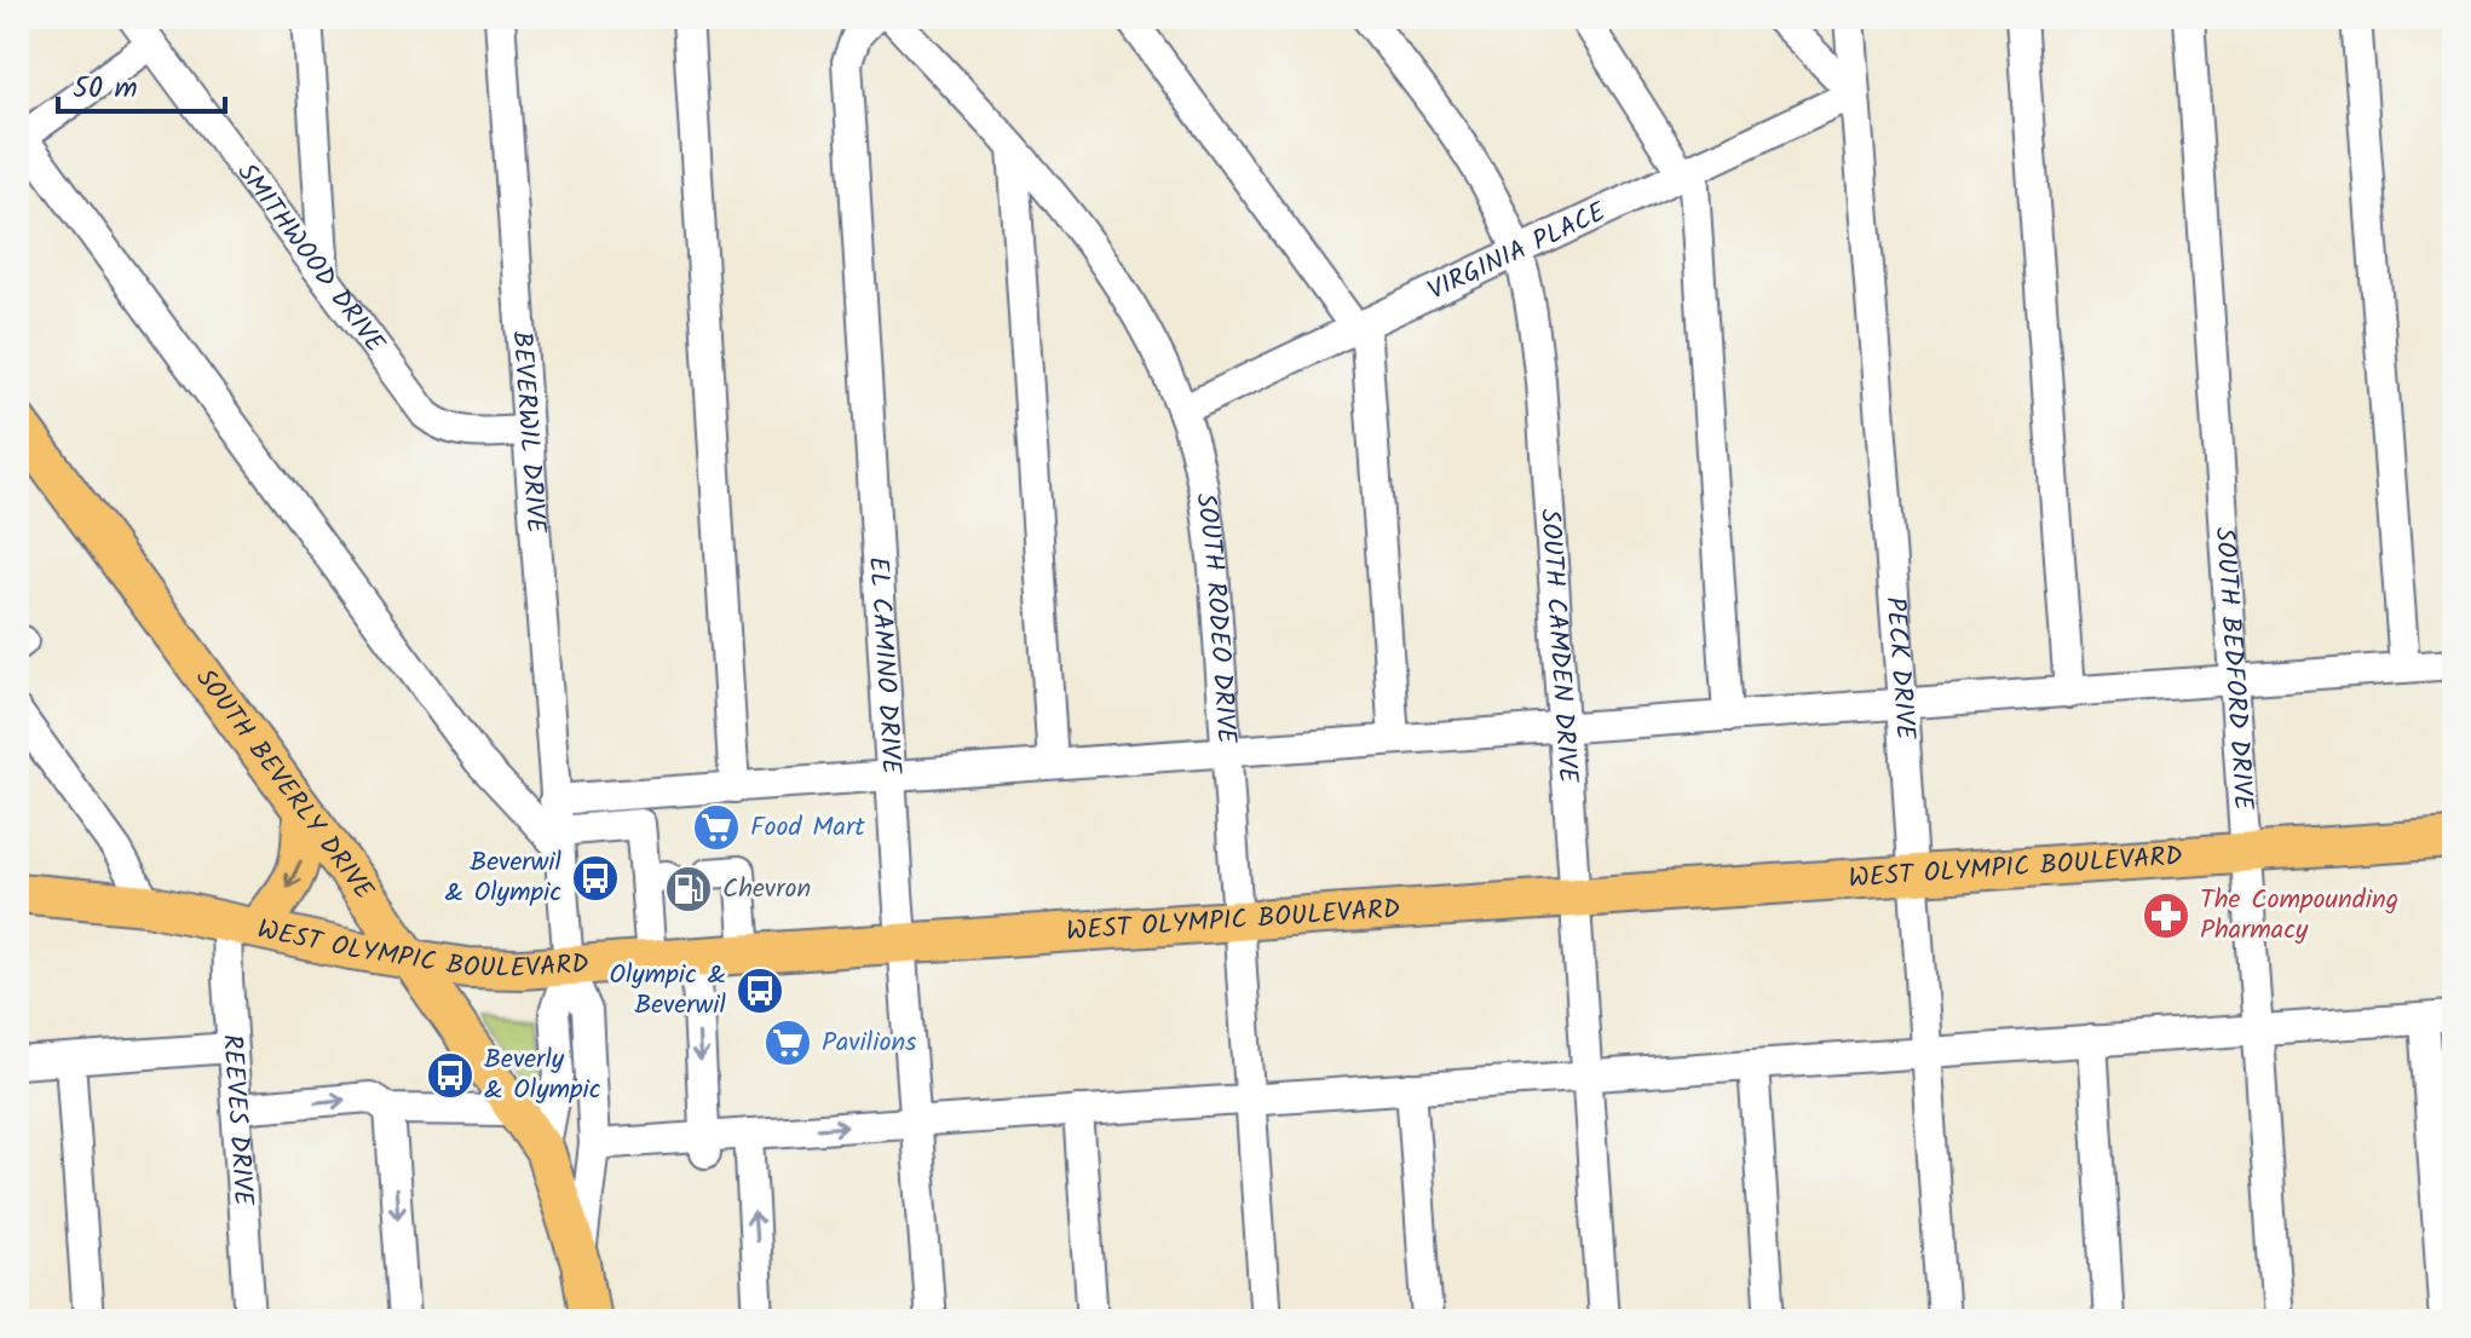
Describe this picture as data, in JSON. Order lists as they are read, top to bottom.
{
  "streets": {
    "main road": ["SOUTH BEVERLY DRIVE", "WEST OLYMPIC BOULEVARD"],
    "street": [
      "VIRGINIA PLACE",
      "SMITHWOOD DRIVE",
      "BEVERWIL DRIVE",
      "SOUTH RODEO DRIVE",
      "SOUTH CAMDEN DRIVE",
      "EL CAMINO DRIVE",
      "PECK DRIVE",
      "SOUTH BEDFORD DRIVE",
      "REEVES DRIVE"
    ]
  },
  "crossings": [
    ["VIRGINIA PLACE", "SOUTH RODEO DRIVE"],
    ["VIRGINIA PLACE", "SOUTH CAMDEN DRIVE"],
    ["VIRGINIA PLACE", "PECK DRIVE"],
    ["SMITHWOOD DRIVE", "BEVERWIL DRIVE"],
    ["BEVERWIL DRIVE", "WEST OLYMPIC BOULEVARD"],
    ["SOUTH RODEO DRIVE", "WEST OLYMPIC BOULEVARD"],
    ["SOUTH CAMDEN DRIVE", "WEST OLYMPIC BOULEVARD"],
    ["EL CAMINO DRIVE", "WEST OLYMPIC BOULEVARD"],
    ["PECK DRIVE", "WEST OLYMPIC BOULEVARD"],
    ["SOUTH BEDFORD DRIVE", "WEST OLYMPIC BOULEVARD"],
    ["SOUTH BEVERLY DRIVE", "WEST OLYMPIC BOULEVARD"],
    ["WEST OLYMPIC BOULEVARD", "REEVES DRIVE"]
  ],
  "places": {
    "supermarket": ["Food Mart", "Pavilions"],
    "bus stop": ["Beverwil & Olympic", "Olympic & Beverwil", "Beverly & Olympic"],
    "fuel station": ["Chevron"],
    "pharmacy": ["The Compounding Pharmacy"]
  },
  "scale_bar": "50 m"
}
